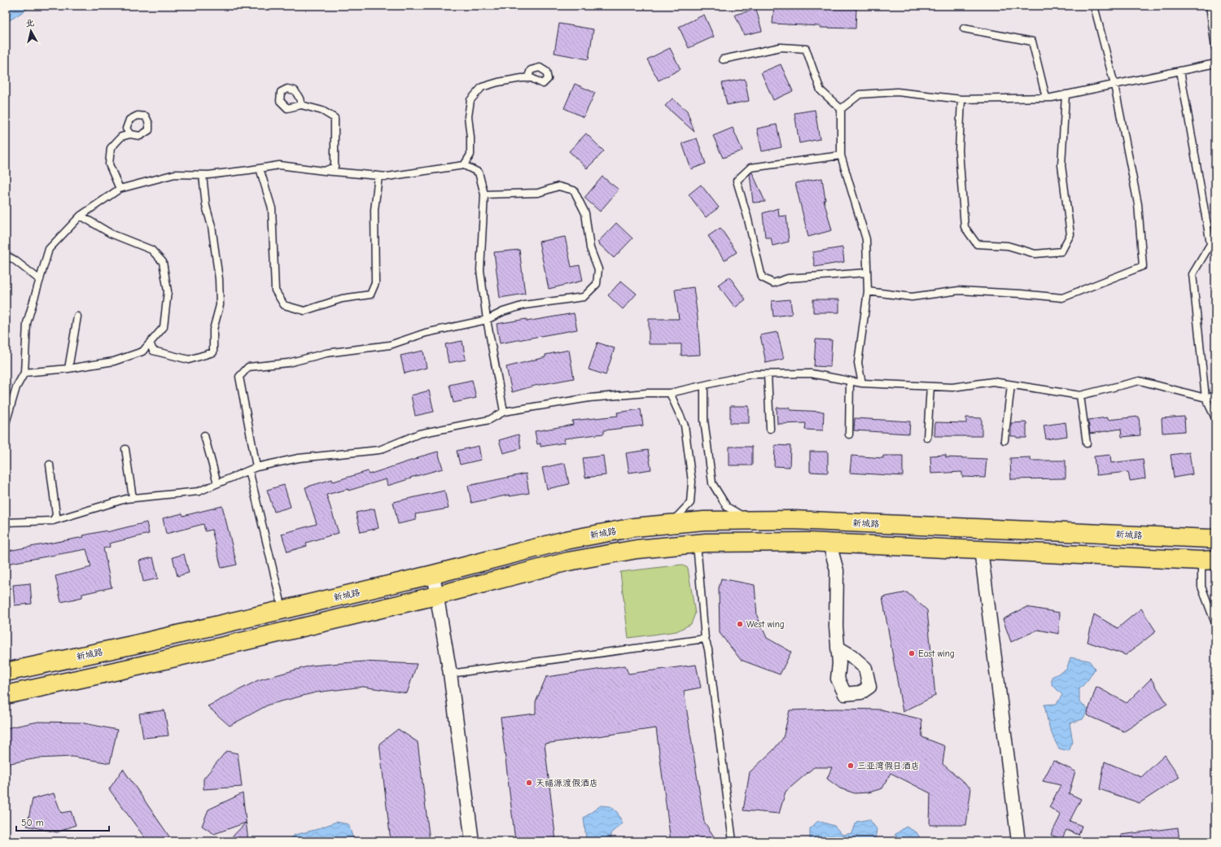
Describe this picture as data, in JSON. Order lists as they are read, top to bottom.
{
  "streets": {
    "main road": ["新城路"]
  },
  "places": [
    "West wing",
    "East wing",
    "三亚湾假日酒店",
    "天福源渡假酒店"
  ],
  "scale_bar": "50 m",
  "north": "top"
}
